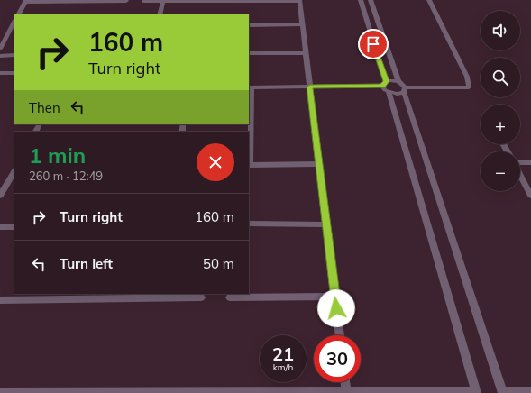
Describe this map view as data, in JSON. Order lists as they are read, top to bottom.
{
  "page": {
    "map_buttons": ["+", "−"],
    "turn": ["160 m", "Turn right"],
    "then": "Then",
    "heading": ["1 min", "260 m · 12:49"],
    "list": [
      {
        "name": "Turn right",
        "value": "160 m"
      },
      {
        "name": "Turn left",
        "value": "50 m"
      }
    ],
    "speed": "21 km/h",
    "limit": "30"
  }
}
